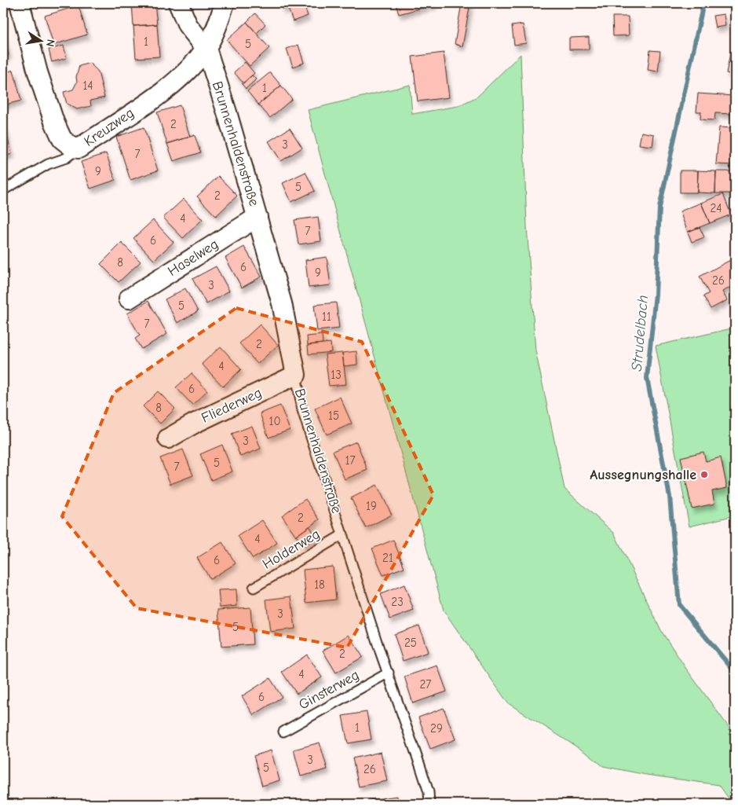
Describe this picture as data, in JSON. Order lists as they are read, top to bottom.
{
  "streets": {
    "street": [
      "Kreuzweg",
      "Brunnenhaldenstraße",
      "Haselweg",
      "Fliederweg"
    ],
    "lane": ["Holderweg", "Ginsterweg"]
  },
  "crossings": [
    ["Kreuzweg", "Brunnenhaldenstraße"],
    ["Brunnenhaldenstraße", "Haselweg"],
    ["Brunnenhaldenstraße", "Fliederweg"],
    ["Brunnenhaldenstraße", "Holderweg"],
    ["Brunnenhaldenstraße", "Ginsterweg"]
  ],
  "water": ["Strudelbach"],
  "places": ["Aussegnungshalle"],
  "house_numbers": [
    "1",
    "5",
    "14",
    "1",
    "2",
    "3",
    "7",
    "9",
    "5",
    "2",
    "24",
    "4",
    "7",
    "6",
    "8",
    "6",
    "9",
    "26",
    "3",
    "5",
    "11",
    "7",
    "2",
    "4",
    "13",
    "6",
    "8",
    "15",
    "10",
    "3",
    "17",
    "5",
    "7",
    "19",
    "2",
    "4",
    "21",
    "6",
    "18",
    "23",
    "3",
    "5",
    "25",
    "2",
    "4",
    "27",
    "6",
    "1",
    "29",
    "3",
    "5",
    "26"
  ],
  "north": "right"
}
